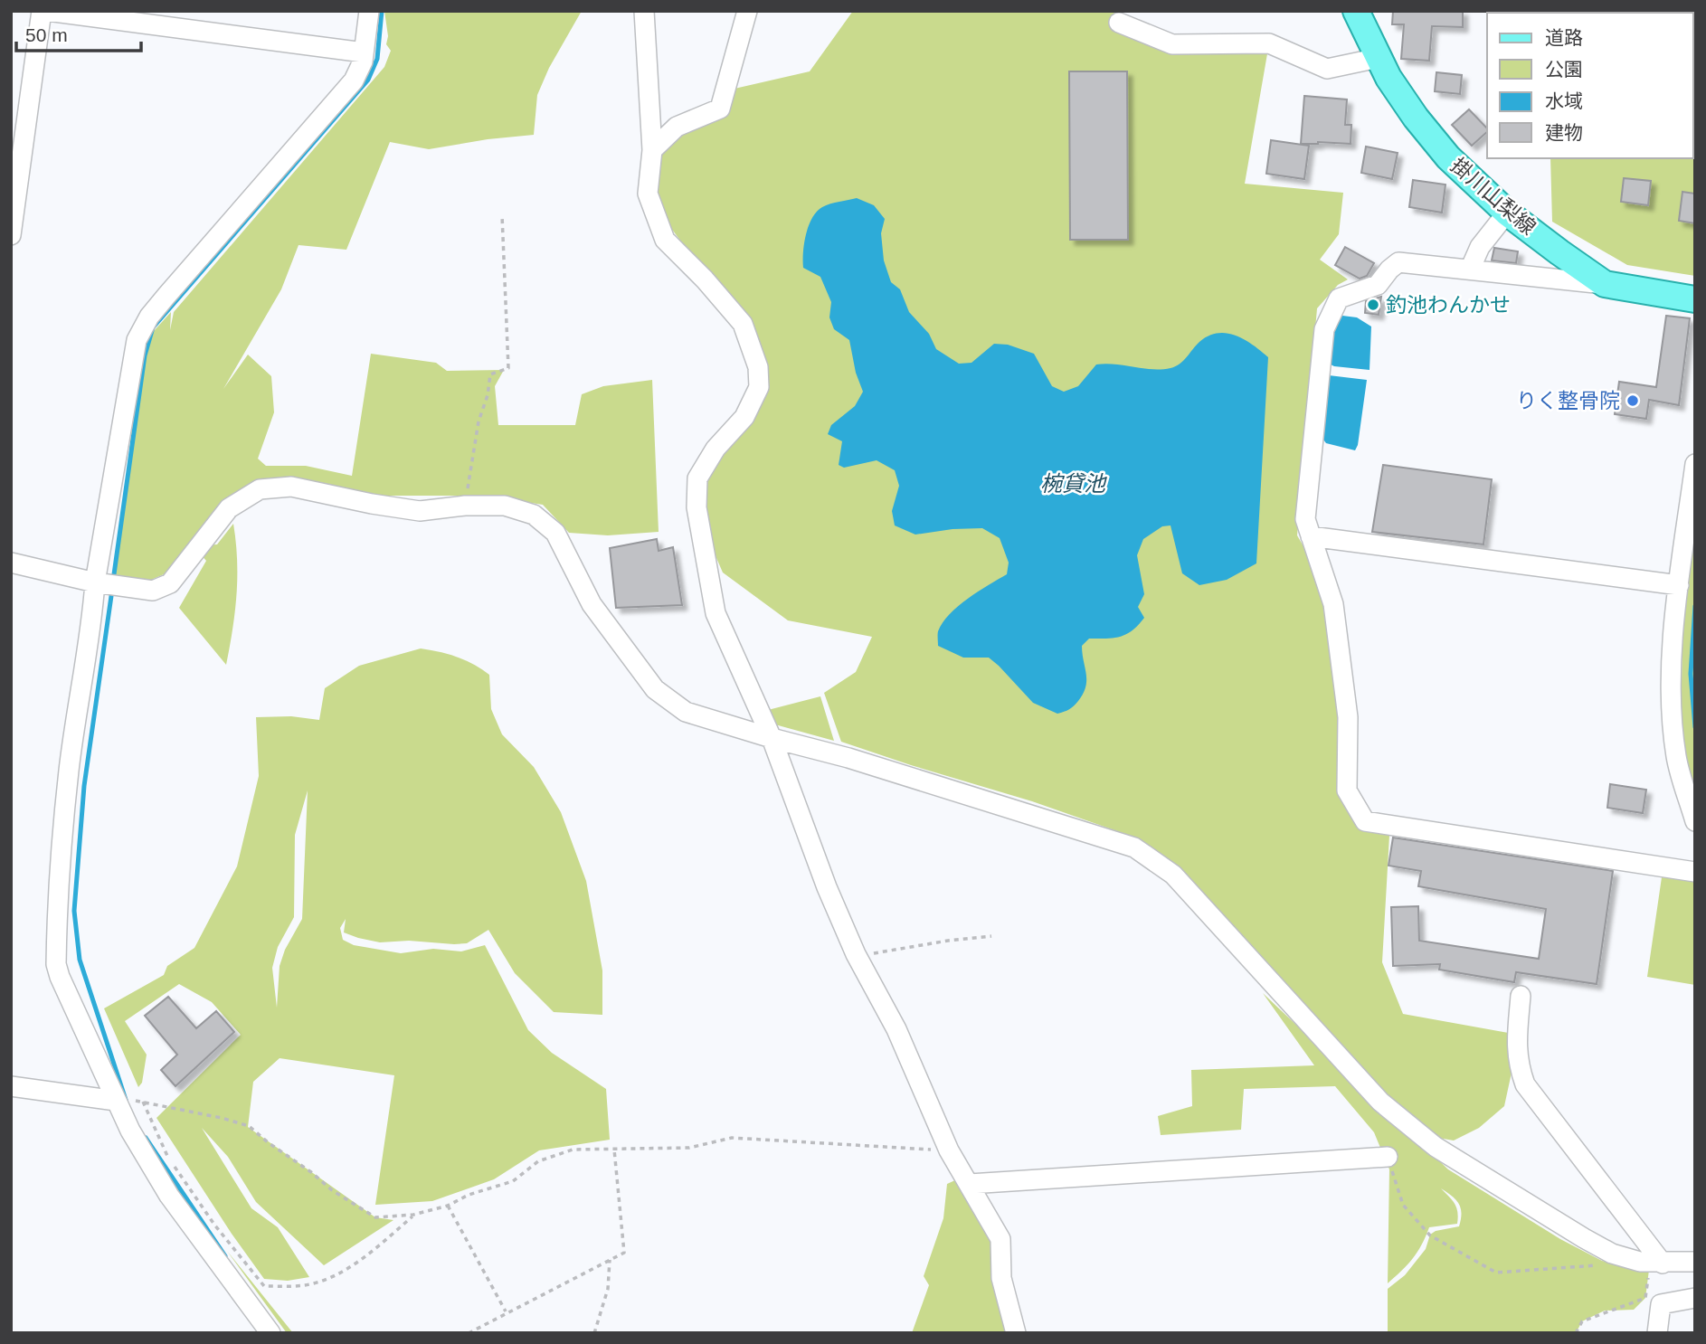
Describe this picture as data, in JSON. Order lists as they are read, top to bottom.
{
  "streets": {
    "main road": ["掛川山梨線"]
  },
  "water": ["椀貸池"],
  "places": ["釣池わんかせ", "りく整骨院"],
  "legend": [
    "道路",
    "公園",
    "水域",
    "建物"
  ],
  "scale_bar": "50 m"
}
